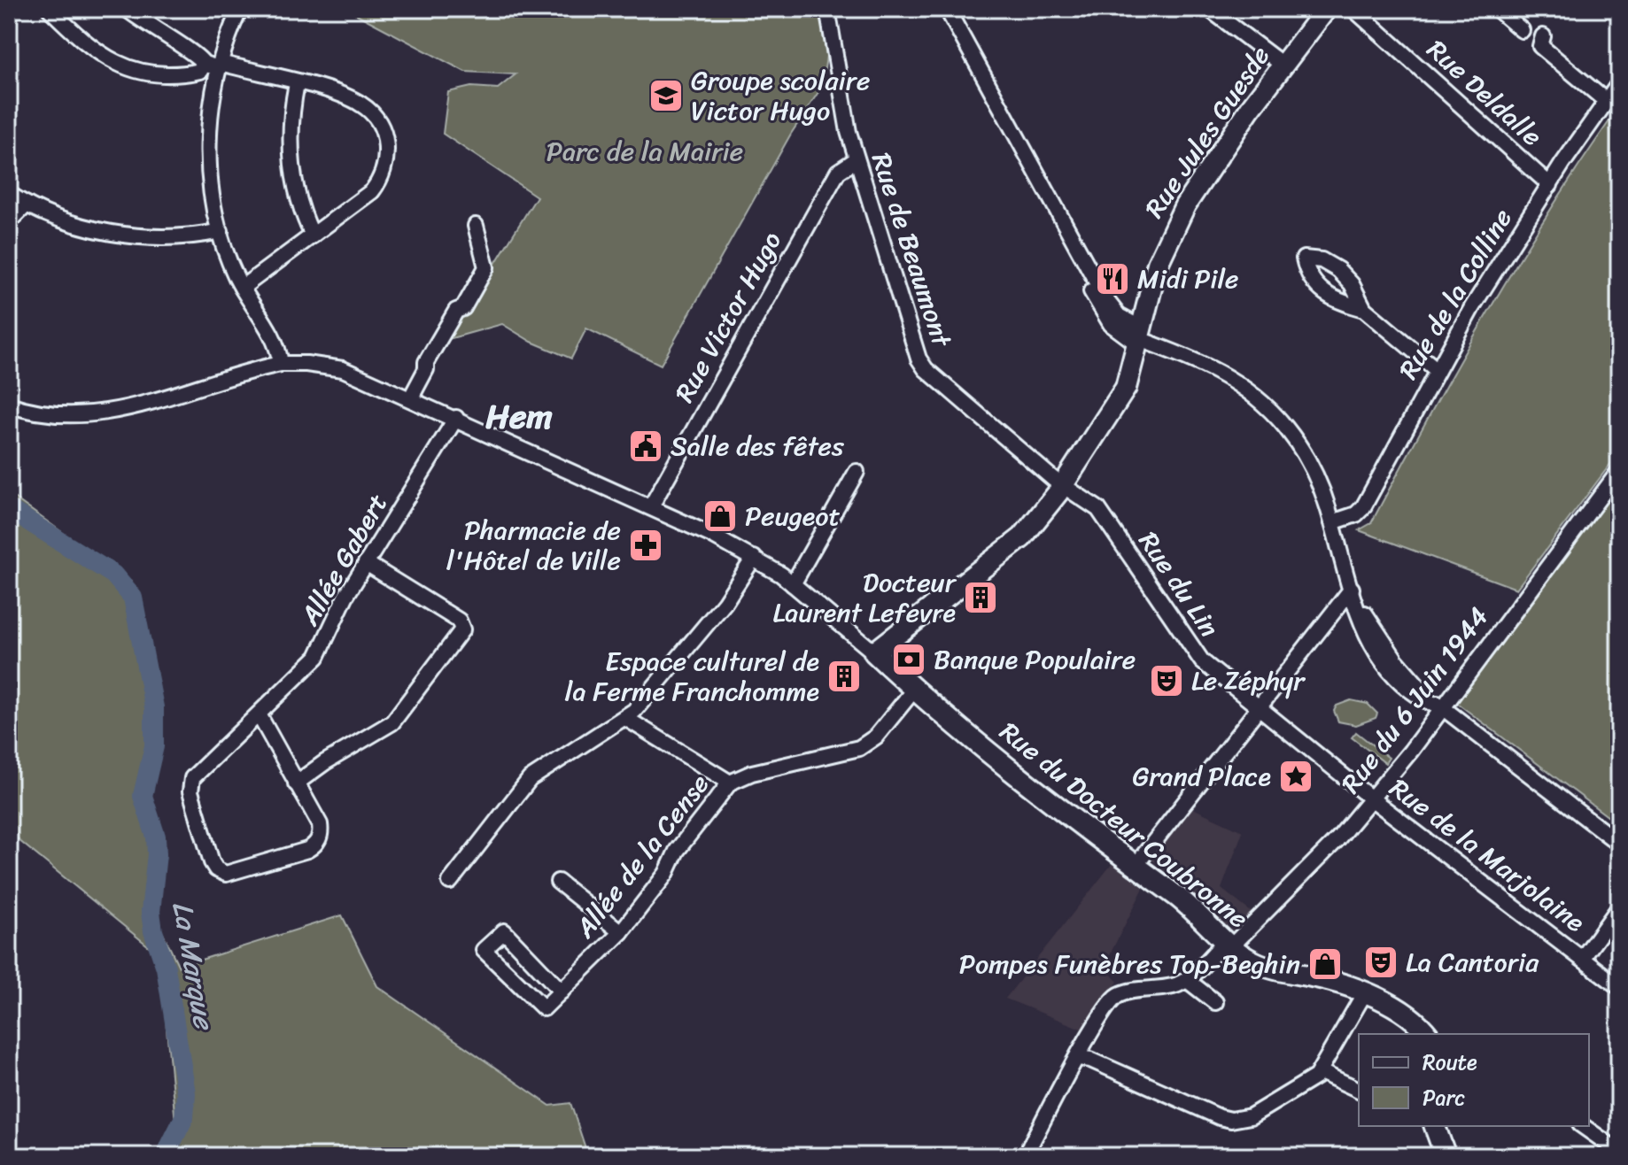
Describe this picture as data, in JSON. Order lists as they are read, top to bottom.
{
  "streets": {
    "main road": ["Rue Jules Guesde", "Rue du Docteur Coubronne"],
    "street": [
      "Rue Deldalle",
      "Rue de Beaumont",
      "Rue de la Colline",
      "Rue Victor Hugo",
      "Allée Gabert",
      "Rue du Lin",
      "Rue du 6 Juin 1944",
      "Rue de la Marjolaine",
      "Allée de la Cense"
    ]
  },
  "crossings": [
    ["Rue Deldalle", "Rue de la Colline"],
    ["Rue Jules Guesde", "Rue de Beaumont"],
    ["Rue Jules Guesde", "Rue du Lin"],
    ["Rue Jules Guesde", "Rue du Docteur Coubronne"],
    ["Rue de Beaumont", "Rue Victor Hugo"],
    ["Rue de Beaumont", "Rue du Lin"],
    ["Rue du Lin", "Rue de la Marjolaine"],
    ["Rue du 6 Juin 1944", "Rue du Docteur Coubronne"],
    ["Rue du 6 Juin 1944", "Rue de la Marjolaine"],
    ["Rue du Docteur Coubronne", "Allée de la Cense"]
  ],
  "districts": ["Hem"],
  "water": ["La Marque"],
  "parks": ["Parc de la Mairie"],
  "places": {
    "school or university": ["Groupe scolaire Victor Hugo"],
    "restaurant": ["Midi Pile"],
    "public building": ["Salle des fêtes"],
    "shop": ["Peugeot", "Pompes Funèbres Top-Beghin"],
    "pharmacy": ["Pharmacie de l'Hôtel de Ville"],
    "building": ["Docteur Laurent Lefevre", "Espace culturel de la Ferme Franchomme"],
    "bank": ["Banque Populaire"],
    "theatre": ["Le Zéphyr", "La Cantoria"],
    "place": ["Grand Place"]
  },
  "legend": ["Route", "Parc"]
}
